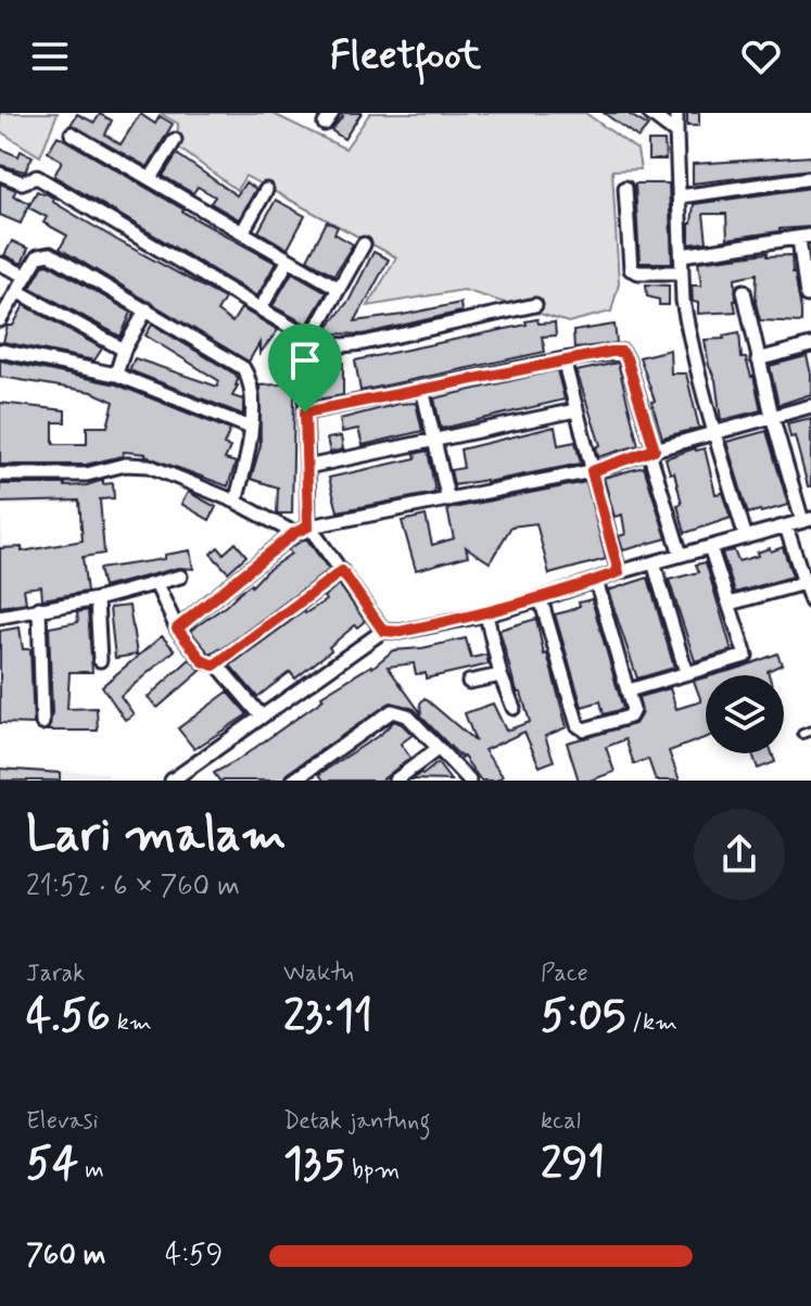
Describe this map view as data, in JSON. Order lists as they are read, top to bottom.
{
  "page": {
    "header": "Fleetfoot",
    "heading": ["Lari malam", "21:52 · 6 × 760 m"],
    "stats": [
      ["Jarak", "4.56 km"],
      ["Waktu", "23:11"],
      ["Pace", "5:05 /km"],
      ["Elevasi", "54 m"],
      ["Detak jantung", "135 bpm"],
      ["kcal", "291"]
    ],
    "list": [
      {
        "name": "760 m",
        "note": "4:59"
      }
    ]
  }
}
